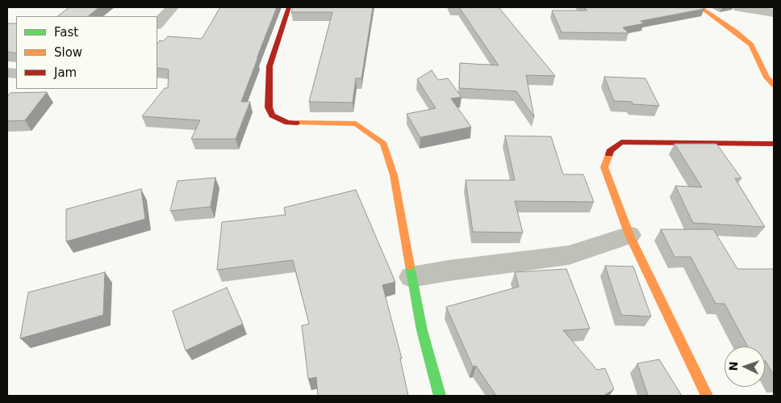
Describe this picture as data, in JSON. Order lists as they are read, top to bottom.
{
  "legend": ["Fast", "Slow", "Jam"],
  "north": "left"
}
